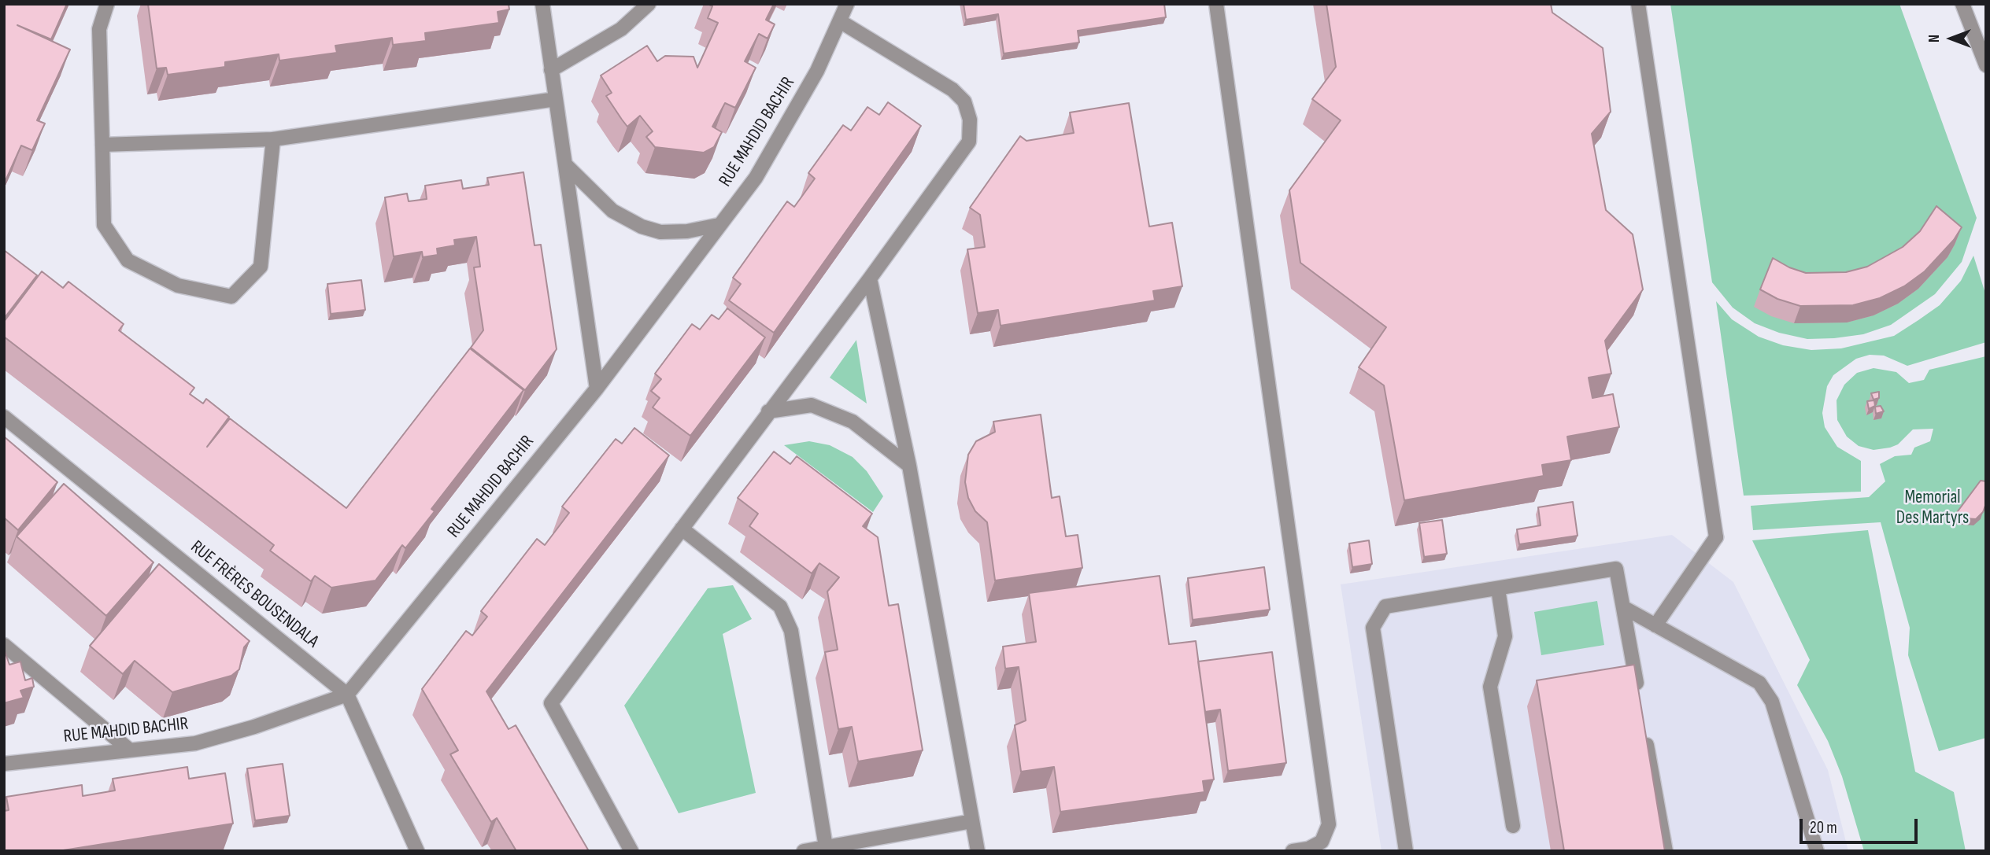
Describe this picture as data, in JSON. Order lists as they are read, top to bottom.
{
  "streets": {
    "street": ["RUE MAHDID BACHIR", "RUE FRÈRES BOUSENDALA"]
  },
  "crossings": [
    ["RUE MAHDID BACHIR", "RUE FRÈRES BOUSENDALA"]
  ],
  "parks": ["Memorial Des Martyrs"],
  "scale_bar": "20 m",
  "north": "left"
}
